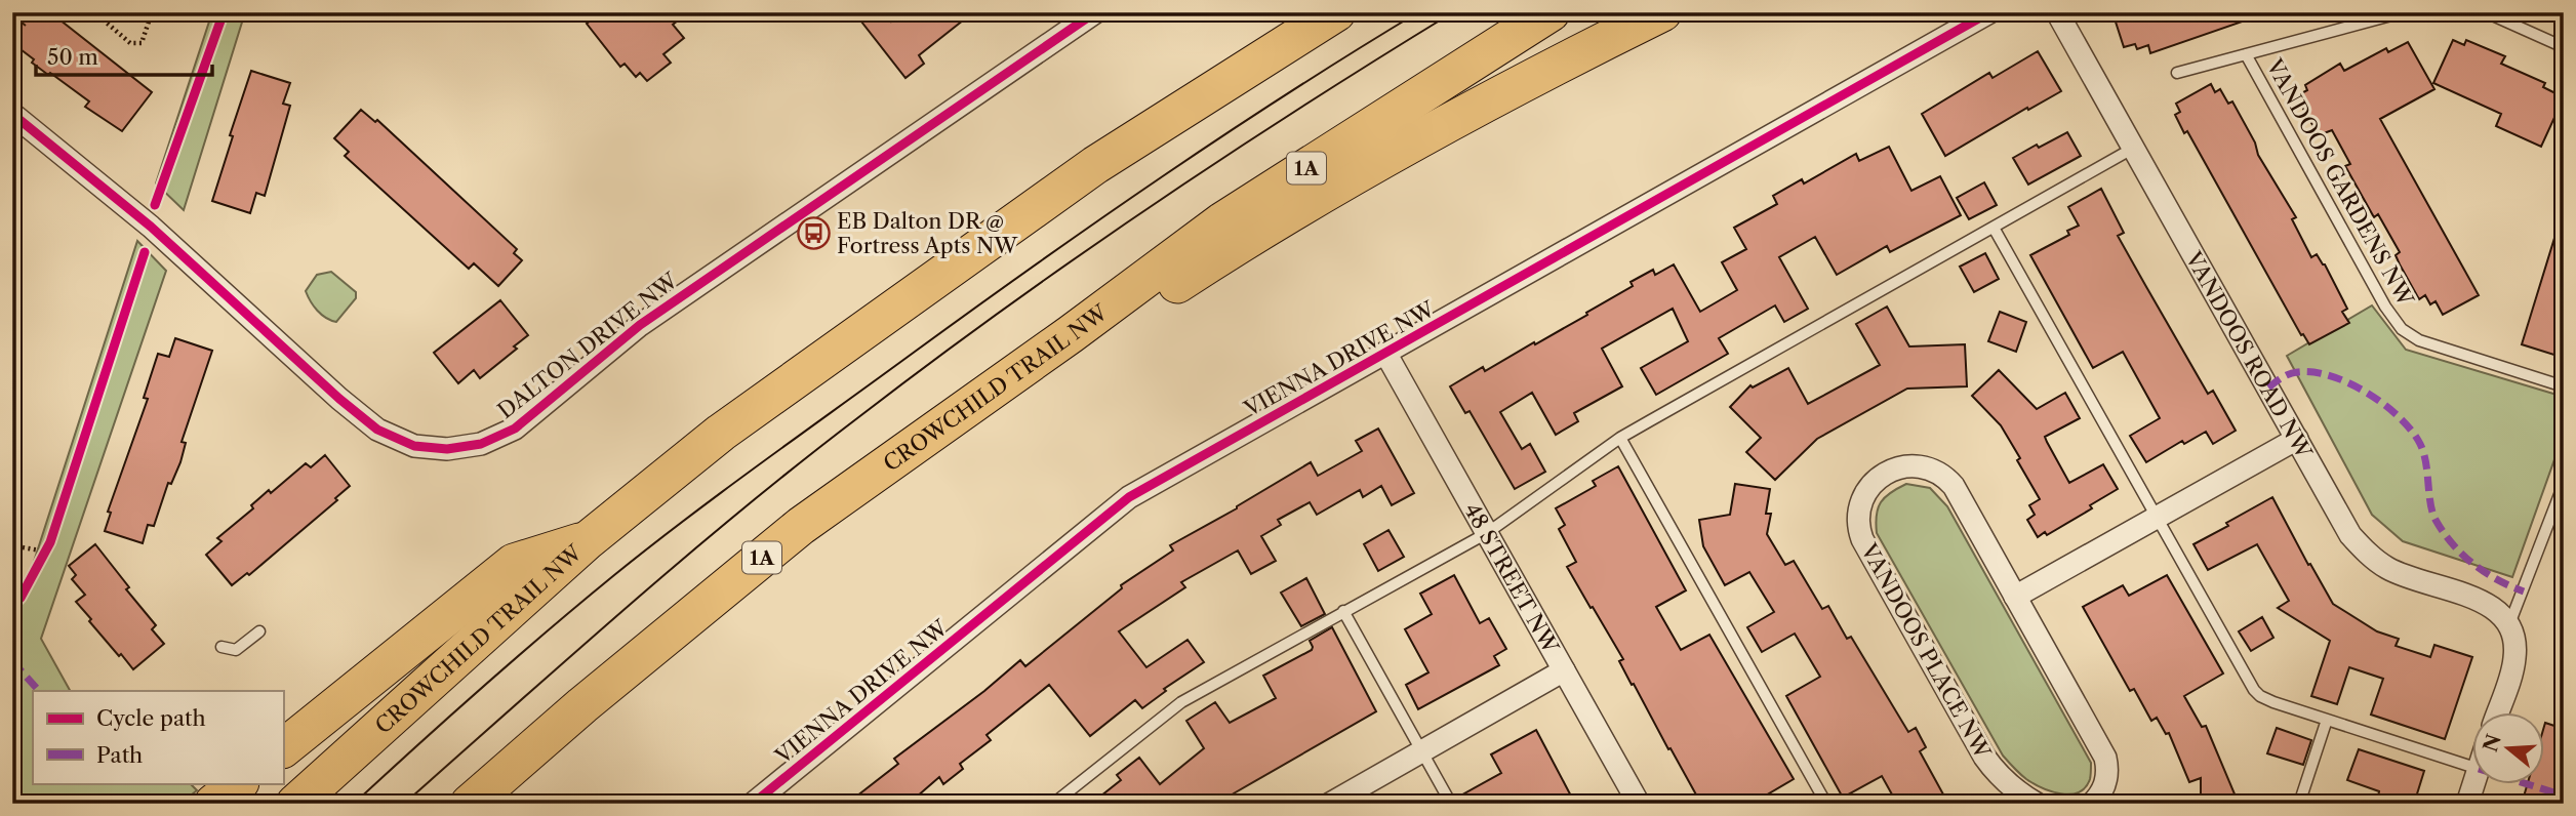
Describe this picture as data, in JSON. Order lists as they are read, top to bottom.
{
  "streets": {
    "highway": ["1A", "CROWCHILD TRAIL NW"],
    "street": [
      "DALTON DRIVE NW",
      "VANDOOS ROAD NW",
      "VIENNA DRIVE NW",
      "48 STREET NW",
      "VANDOOS PLACE NW"
    ],
    "lane": ["VANDOOS GARDENS NW"]
  },
  "crossings": [
    ["VIENNA DRIVE NW", "48 STREET NW"]
  ],
  "places": {
    "bus stop": ["EB Dalton DR @ Fortress Apts NW"]
  },
  "legend": ["Cycle path", "Path"],
  "scale_bar": "50 m",
  "north": "left"
}
